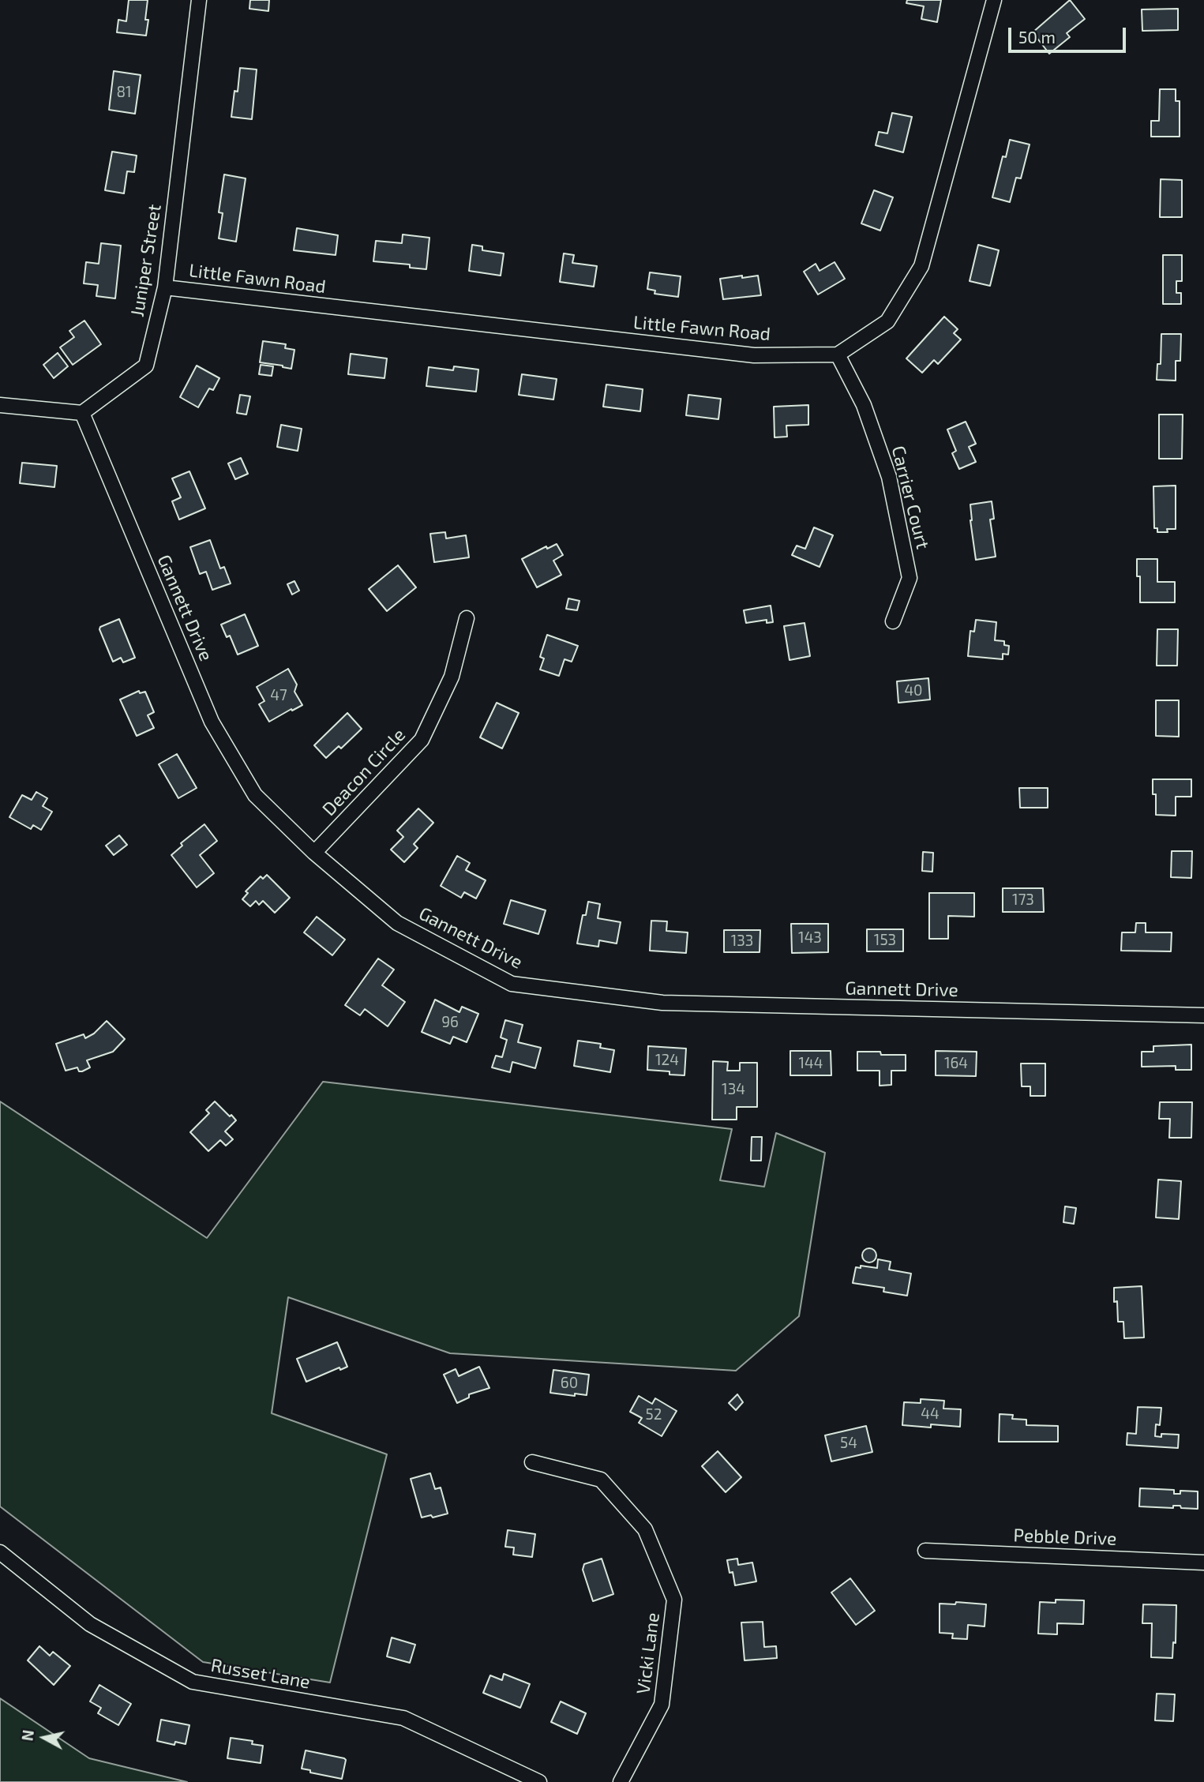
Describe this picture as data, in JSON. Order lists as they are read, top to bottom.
{
  "streets": {
    "street": [
      "Juniper Street",
      "Little Fawn Road",
      "Carrier Court",
      "Gannett Drive",
      "Deacon Circle",
      "Pebble Drive",
      "Vicki Lane",
      "Russet Lane"
    ]
  },
  "crossings": [
    ["Juniper Street", "Little Fawn Road"],
    ["Juniper Street", "Gannett Drive"],
    ["Little Fawn Road", "Carrier Court"],
    ["Gannett Drive", "Deacon Circle"]
  ],
  "house_numbers": [
    "81",
    "40",
    "47",
    "173",
    "143",
    "153",
    "133",
    "96",
    "124",
    "144",
    "164",
    "134",
    "60",
    "44",
    "52",
    "54"
  ],
  "scale_bar": "50 m",
  "north": "left"
}
